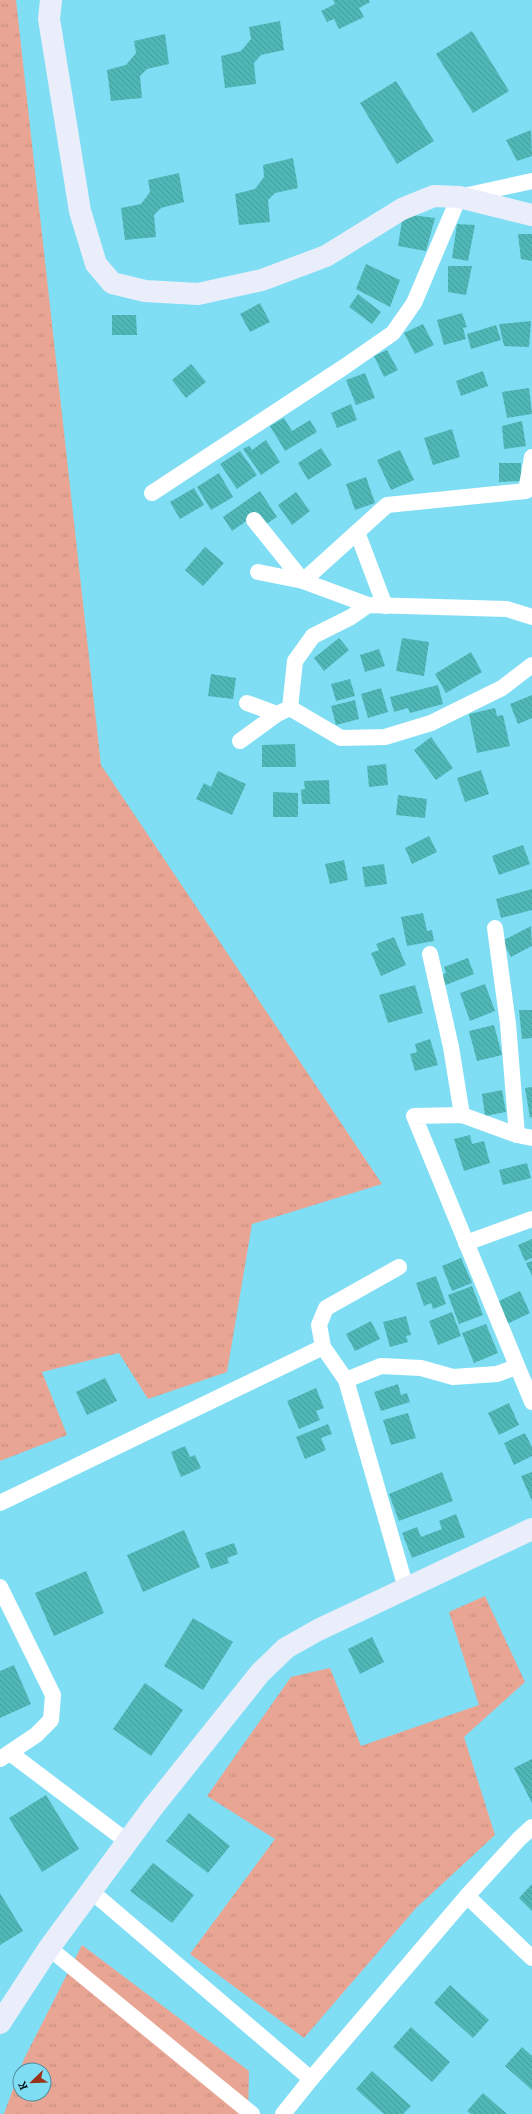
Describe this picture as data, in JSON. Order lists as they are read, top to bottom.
{
  "north": "bottom left"
}
